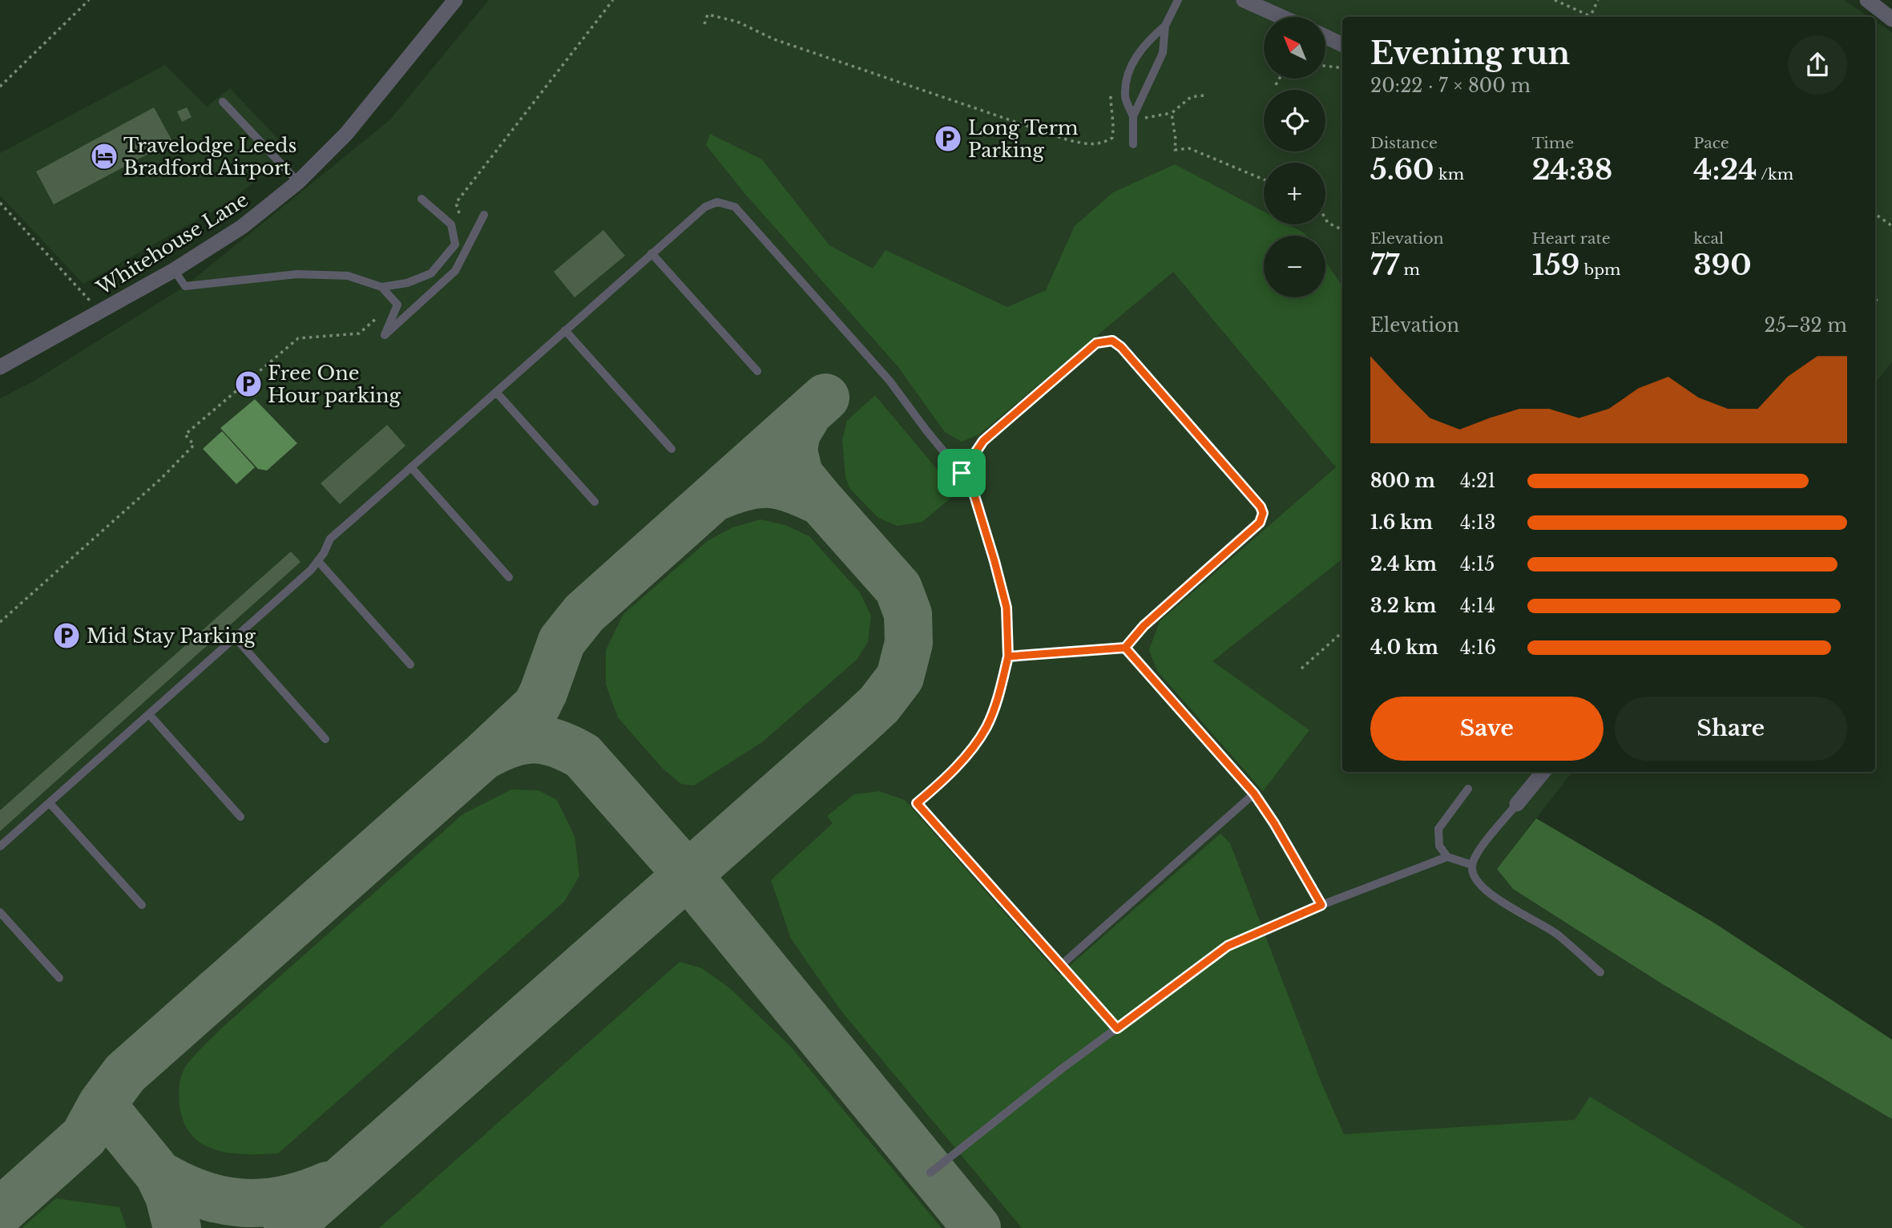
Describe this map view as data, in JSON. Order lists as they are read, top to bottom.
{
  "streets": {
    "street": ["Whitehouse Lane"]
  },
  "places": {
    "parking": ["Long Term Parking", "Free One Hour parking", "Mid Stay Parking"],
    "hotel": ["Travelodge Leeds Bradford Airport"]
  },
  "north": "top left",
  "page": {
    "map_buttons": ["+", "−"],
    "heading": ["Evening run", "20:22 · 7 × 800 m"],
    "stats": [
      ["Distance", "5.60 km"],
      ["Time", "24:38"],
      ["Pace", "4:24 /km"],
      ["Elevation", "77 m"],
      ["Heart rate", "159 bpm"],
      ["kcal", "390"]
    ],
    "chart": ["Elevation", "25–32 m"],
    "list": [
      {
        "name": "800 m",
        "note": "4:21"
      },
      {
        "name": "1.6 km",
        "note": "4:13"
      },
      {
        "name": "2.4 km",
        "note": "4:15"
      },
      {
        "name": "3.2 km",
        "note": "4:14"
      },
      {
        "name": "4.0 km",
        "note": "4:16"
      }
    ],
    "buttons": ["Save", "Share"]
  }
}
